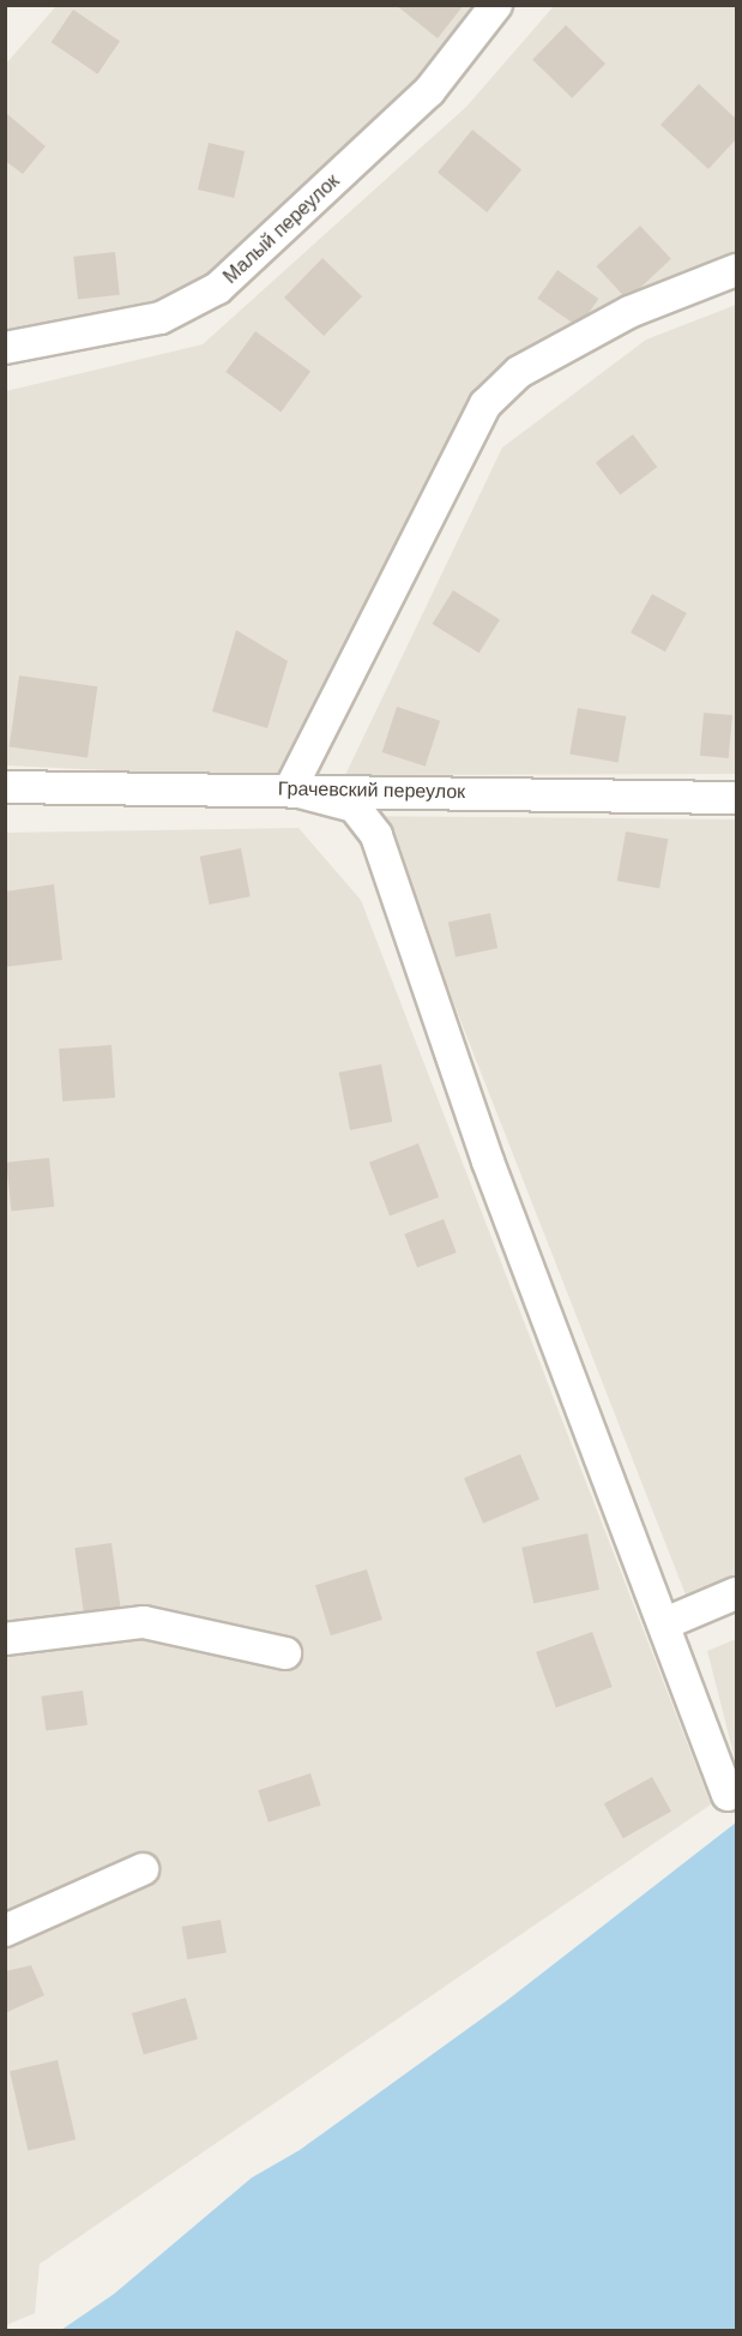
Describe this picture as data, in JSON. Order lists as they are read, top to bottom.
{
  "streets": {
    "street": ["Малый переулок", "Грачевский переулок"]
  }
}
